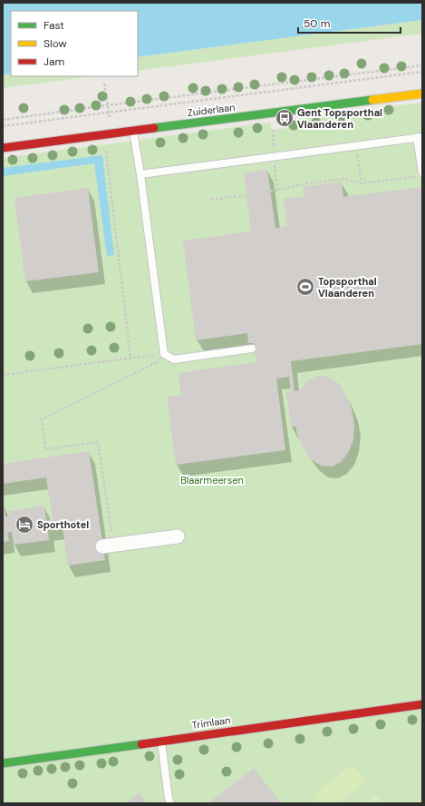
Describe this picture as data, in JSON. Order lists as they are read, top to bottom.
{
  "streets": {
    "street": ["Zuiderlaan", "Trimlaan"]
  },
  "parks": ["Blaarmeersen"],
  "places": {
    "bus stop": ["Gent Topsporthal Vlaanderen"],
    "sports": ["Topsporthal Vlaanderen"],
    "hotel": ["Sporthotel"]
  },
  "legend": ["Fast", "Slow", "Jam"],
  "scale_bar": "50 m"
}
